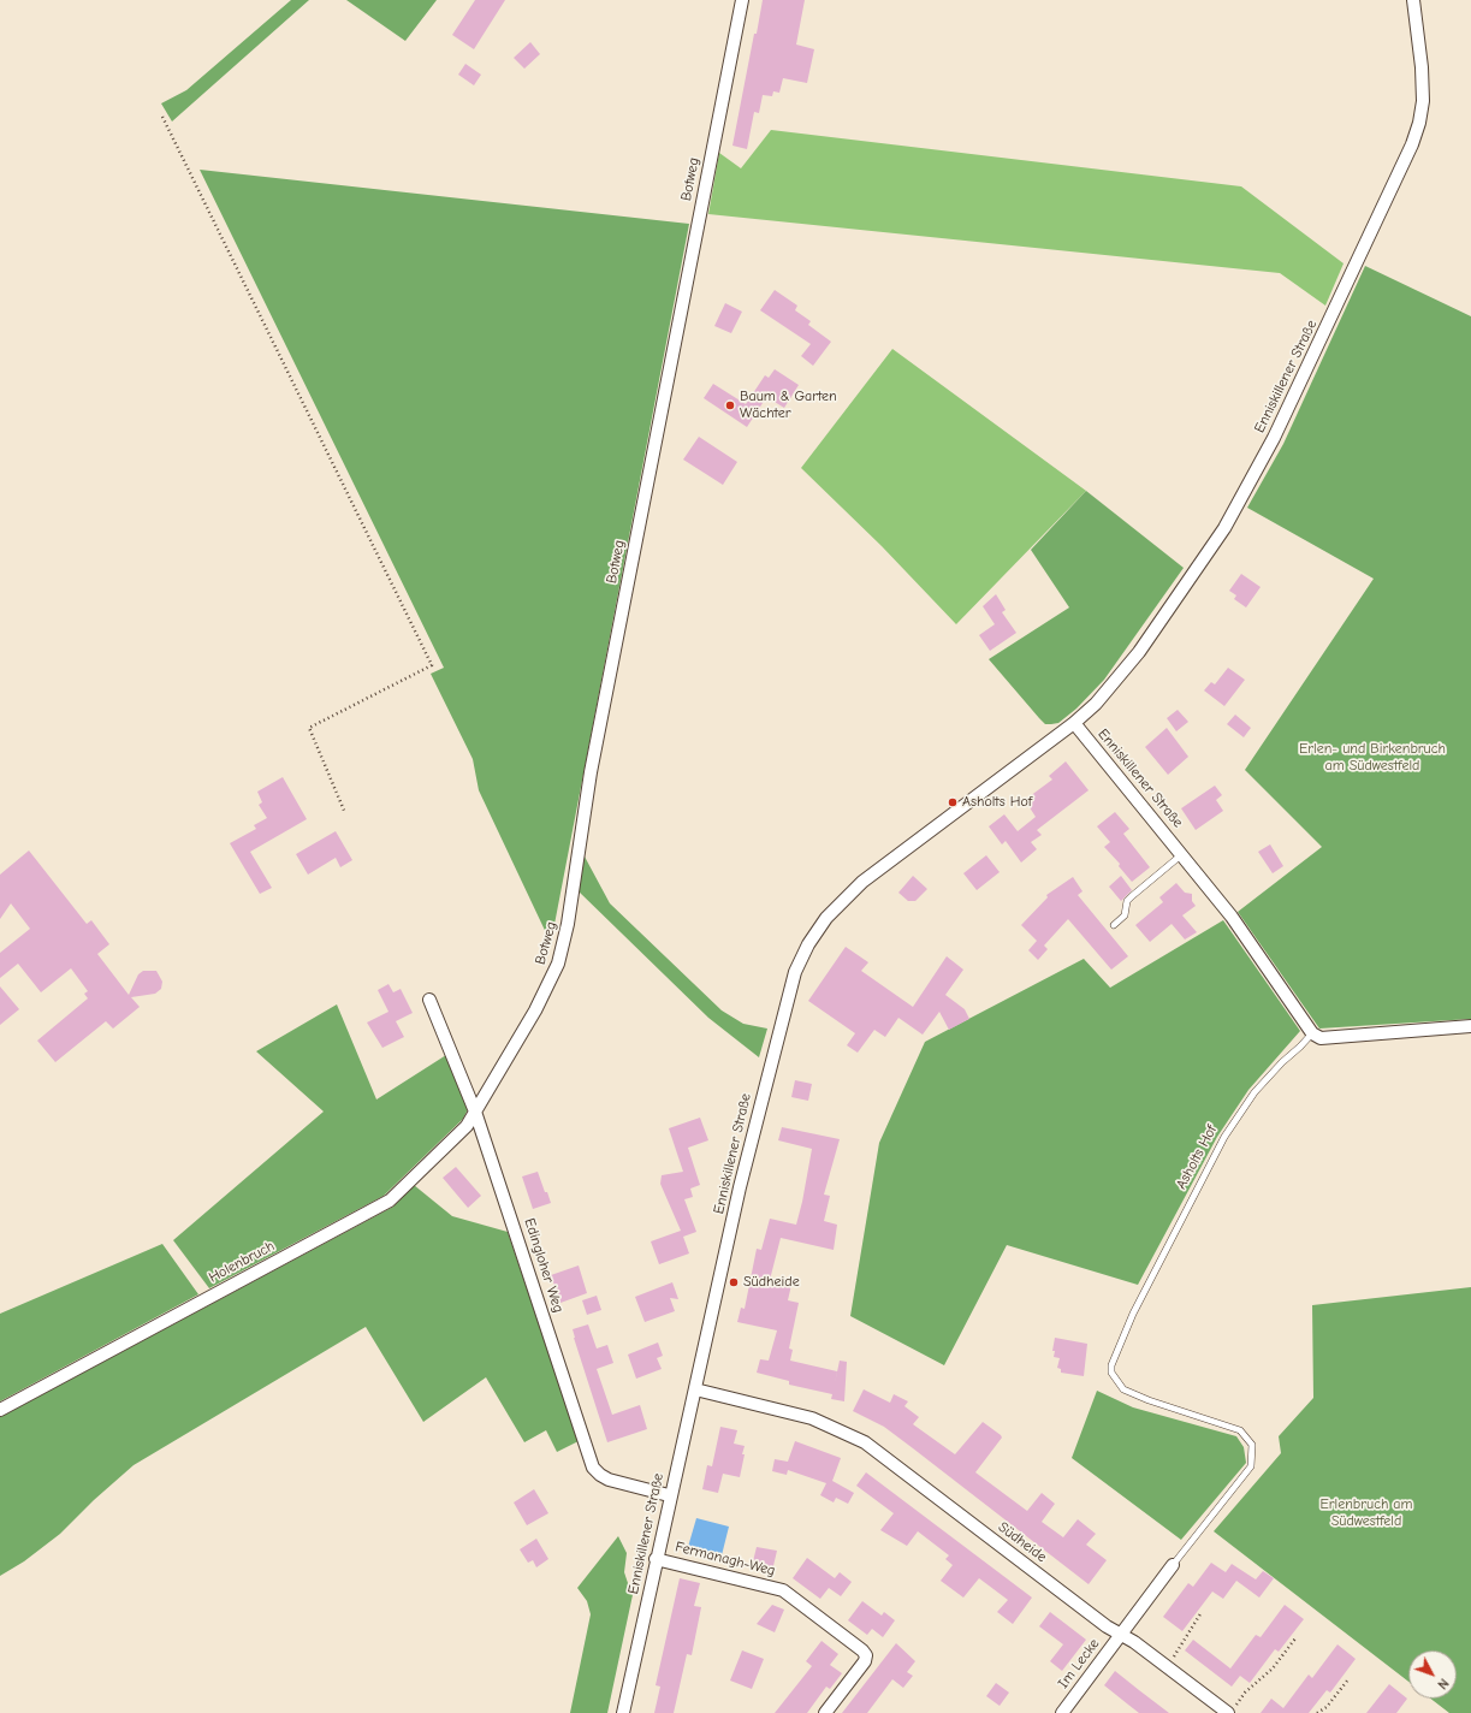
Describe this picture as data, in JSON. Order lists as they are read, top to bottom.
{
  "streets": {
    "street": [
      "Botweg",
      "Enniskillener Straße",
      "Holenbruch",
      "Edingloher Weg",
      "Südheide",
      "Fermanagh-Weg",
      "Im Lecke"
    ],
    "lane": ["Asholts Hof"]
  },
  "crossings": [
    ["Botweg", "Holenbruch"],
    ["Botweg", "Edingloher Weg"],
    ["Enniskillener Straße", "Asholts Hof"],
    ["Enniskillener Straße", "Edingloher Weg"],
    ["Enniskillener Straße", "Südheide"],
    ["Enniskillener Straße", "Fermanagh-Weg"],
    ["Holenbruch", "Edingloher Weg"],
    ["Südheide", "Im Lecke"]
  ],
  "parks": ["Erlen- und Birkenbruch am Südwestfeld", "Erlenbruch am Südwestfeld"],
  "places": ["Baum & Garten Wächter", "Asholts Hof", "Südheide"],
  "north": "bottom right"
}
